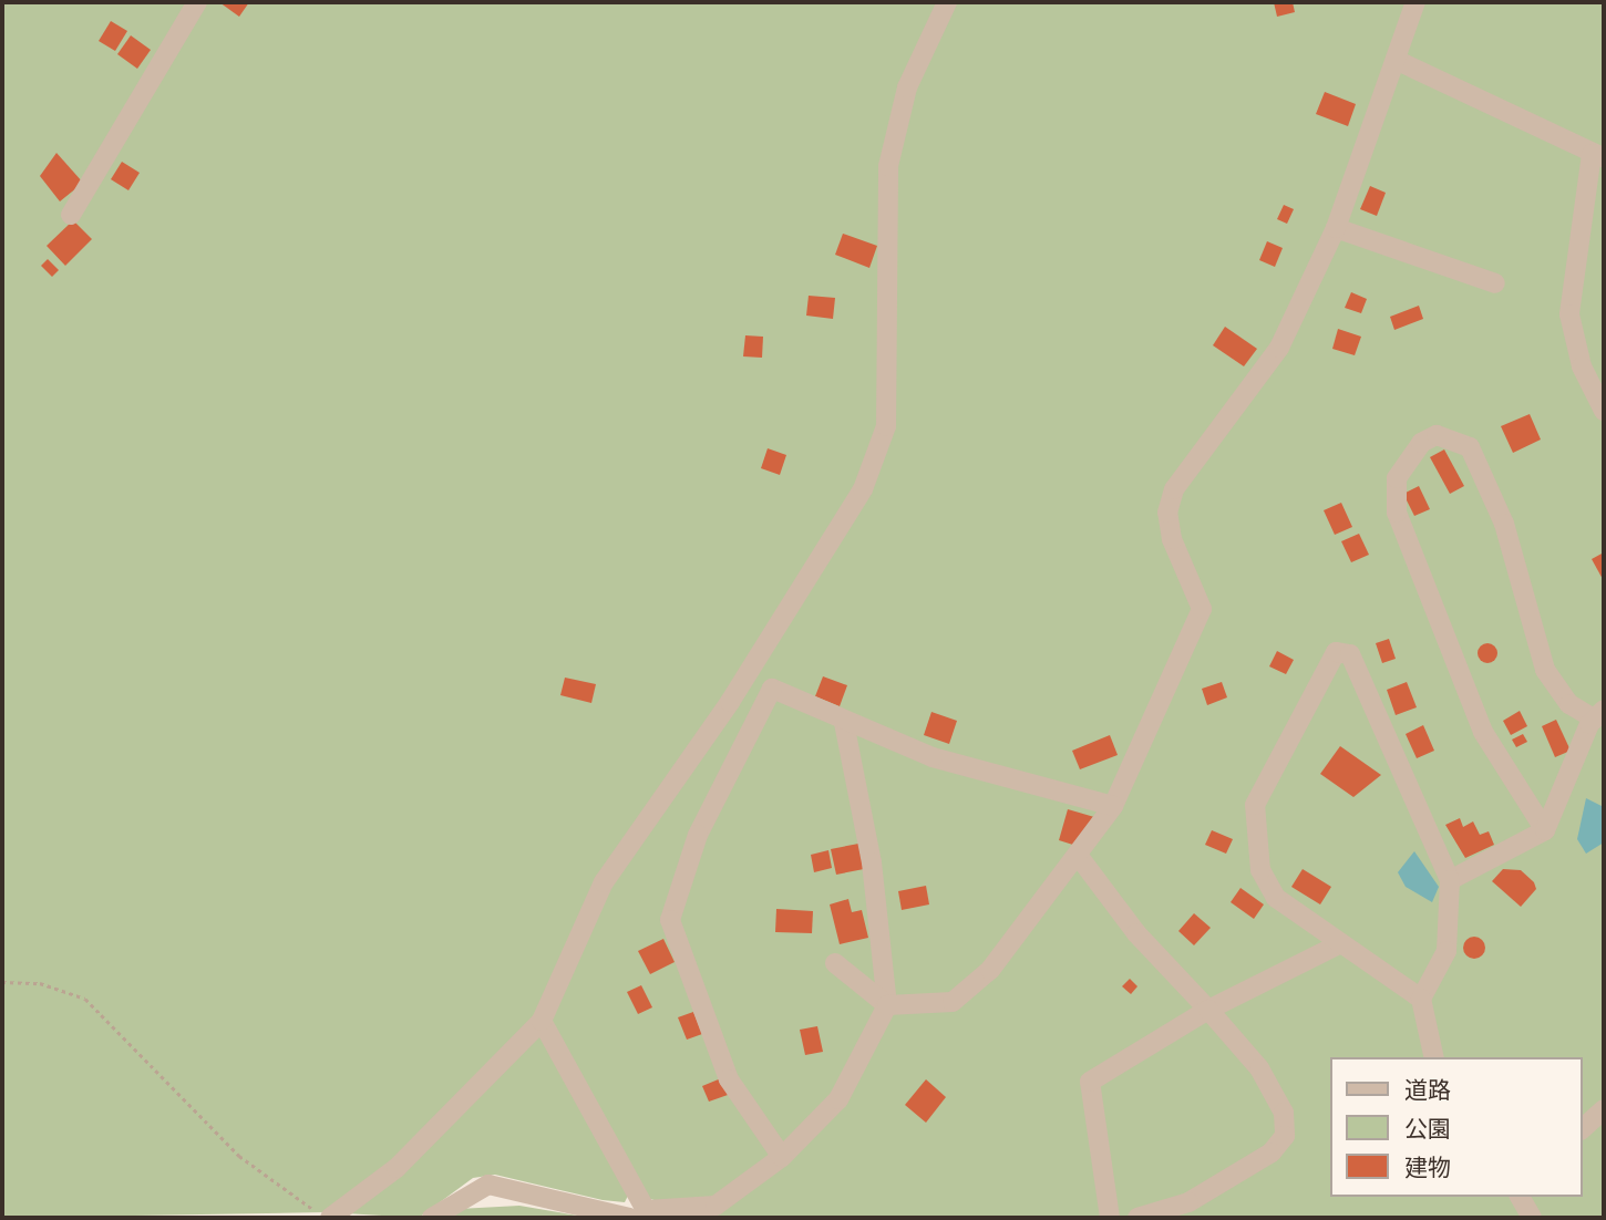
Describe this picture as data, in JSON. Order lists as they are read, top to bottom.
{
  "legend": ["道路", "公園", "建物"]
}
